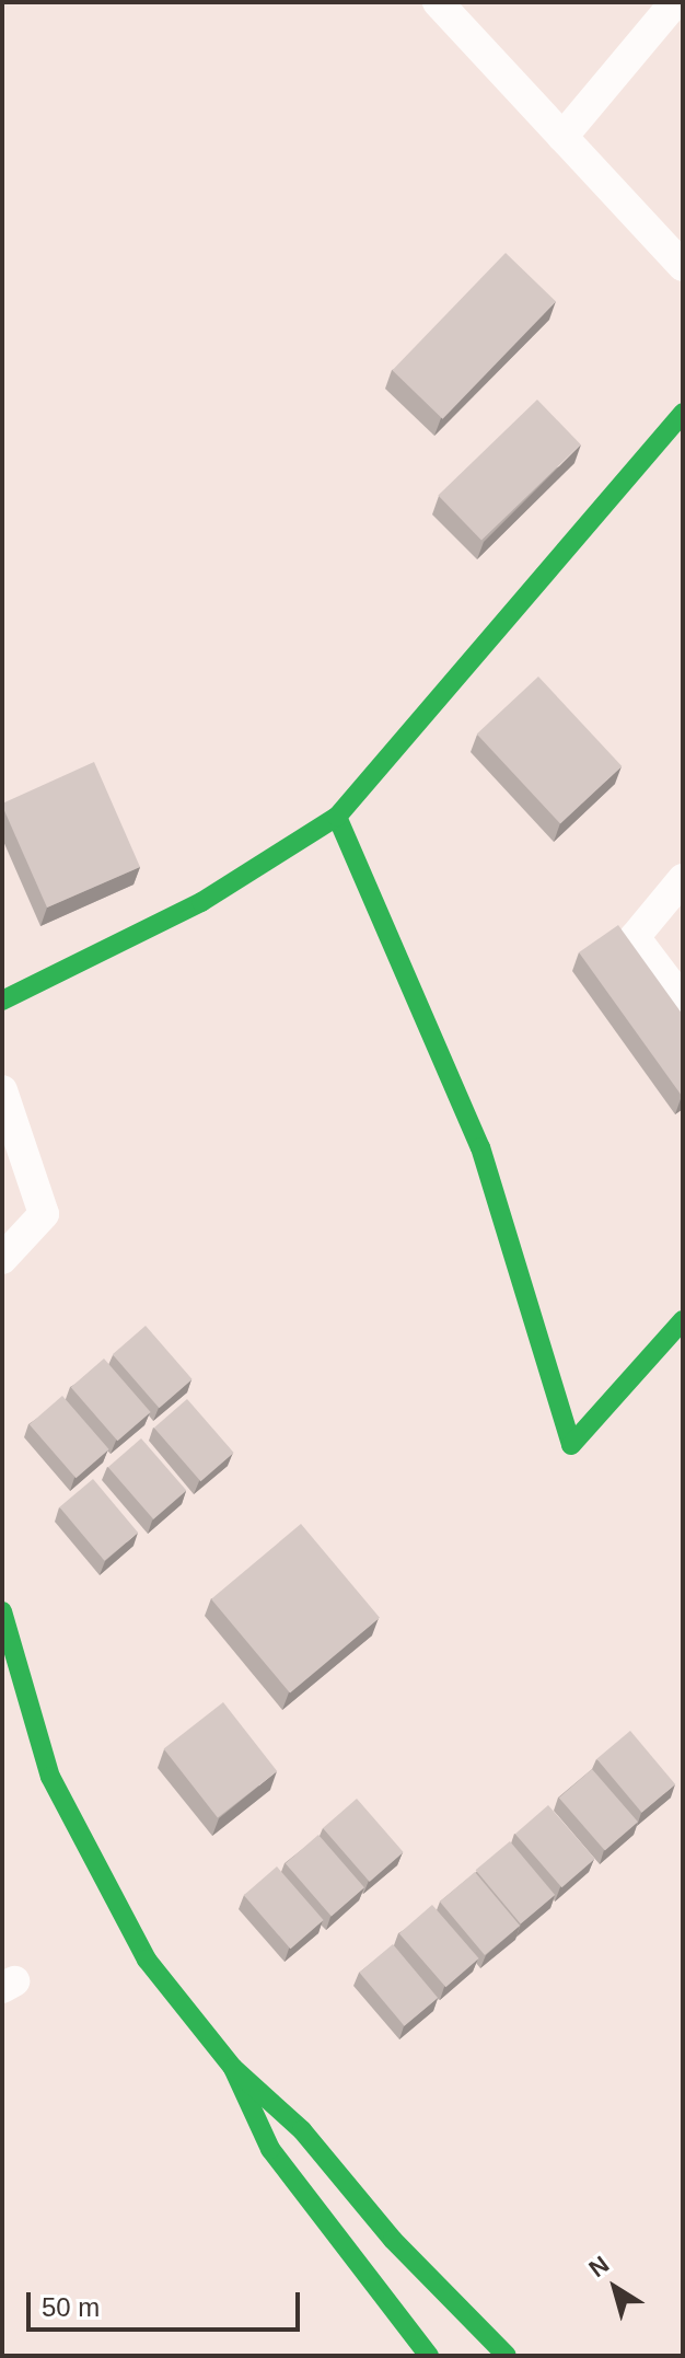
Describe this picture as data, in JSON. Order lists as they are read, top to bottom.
{
  "scale_bar": "50 m",
  "north": "top left"
}
